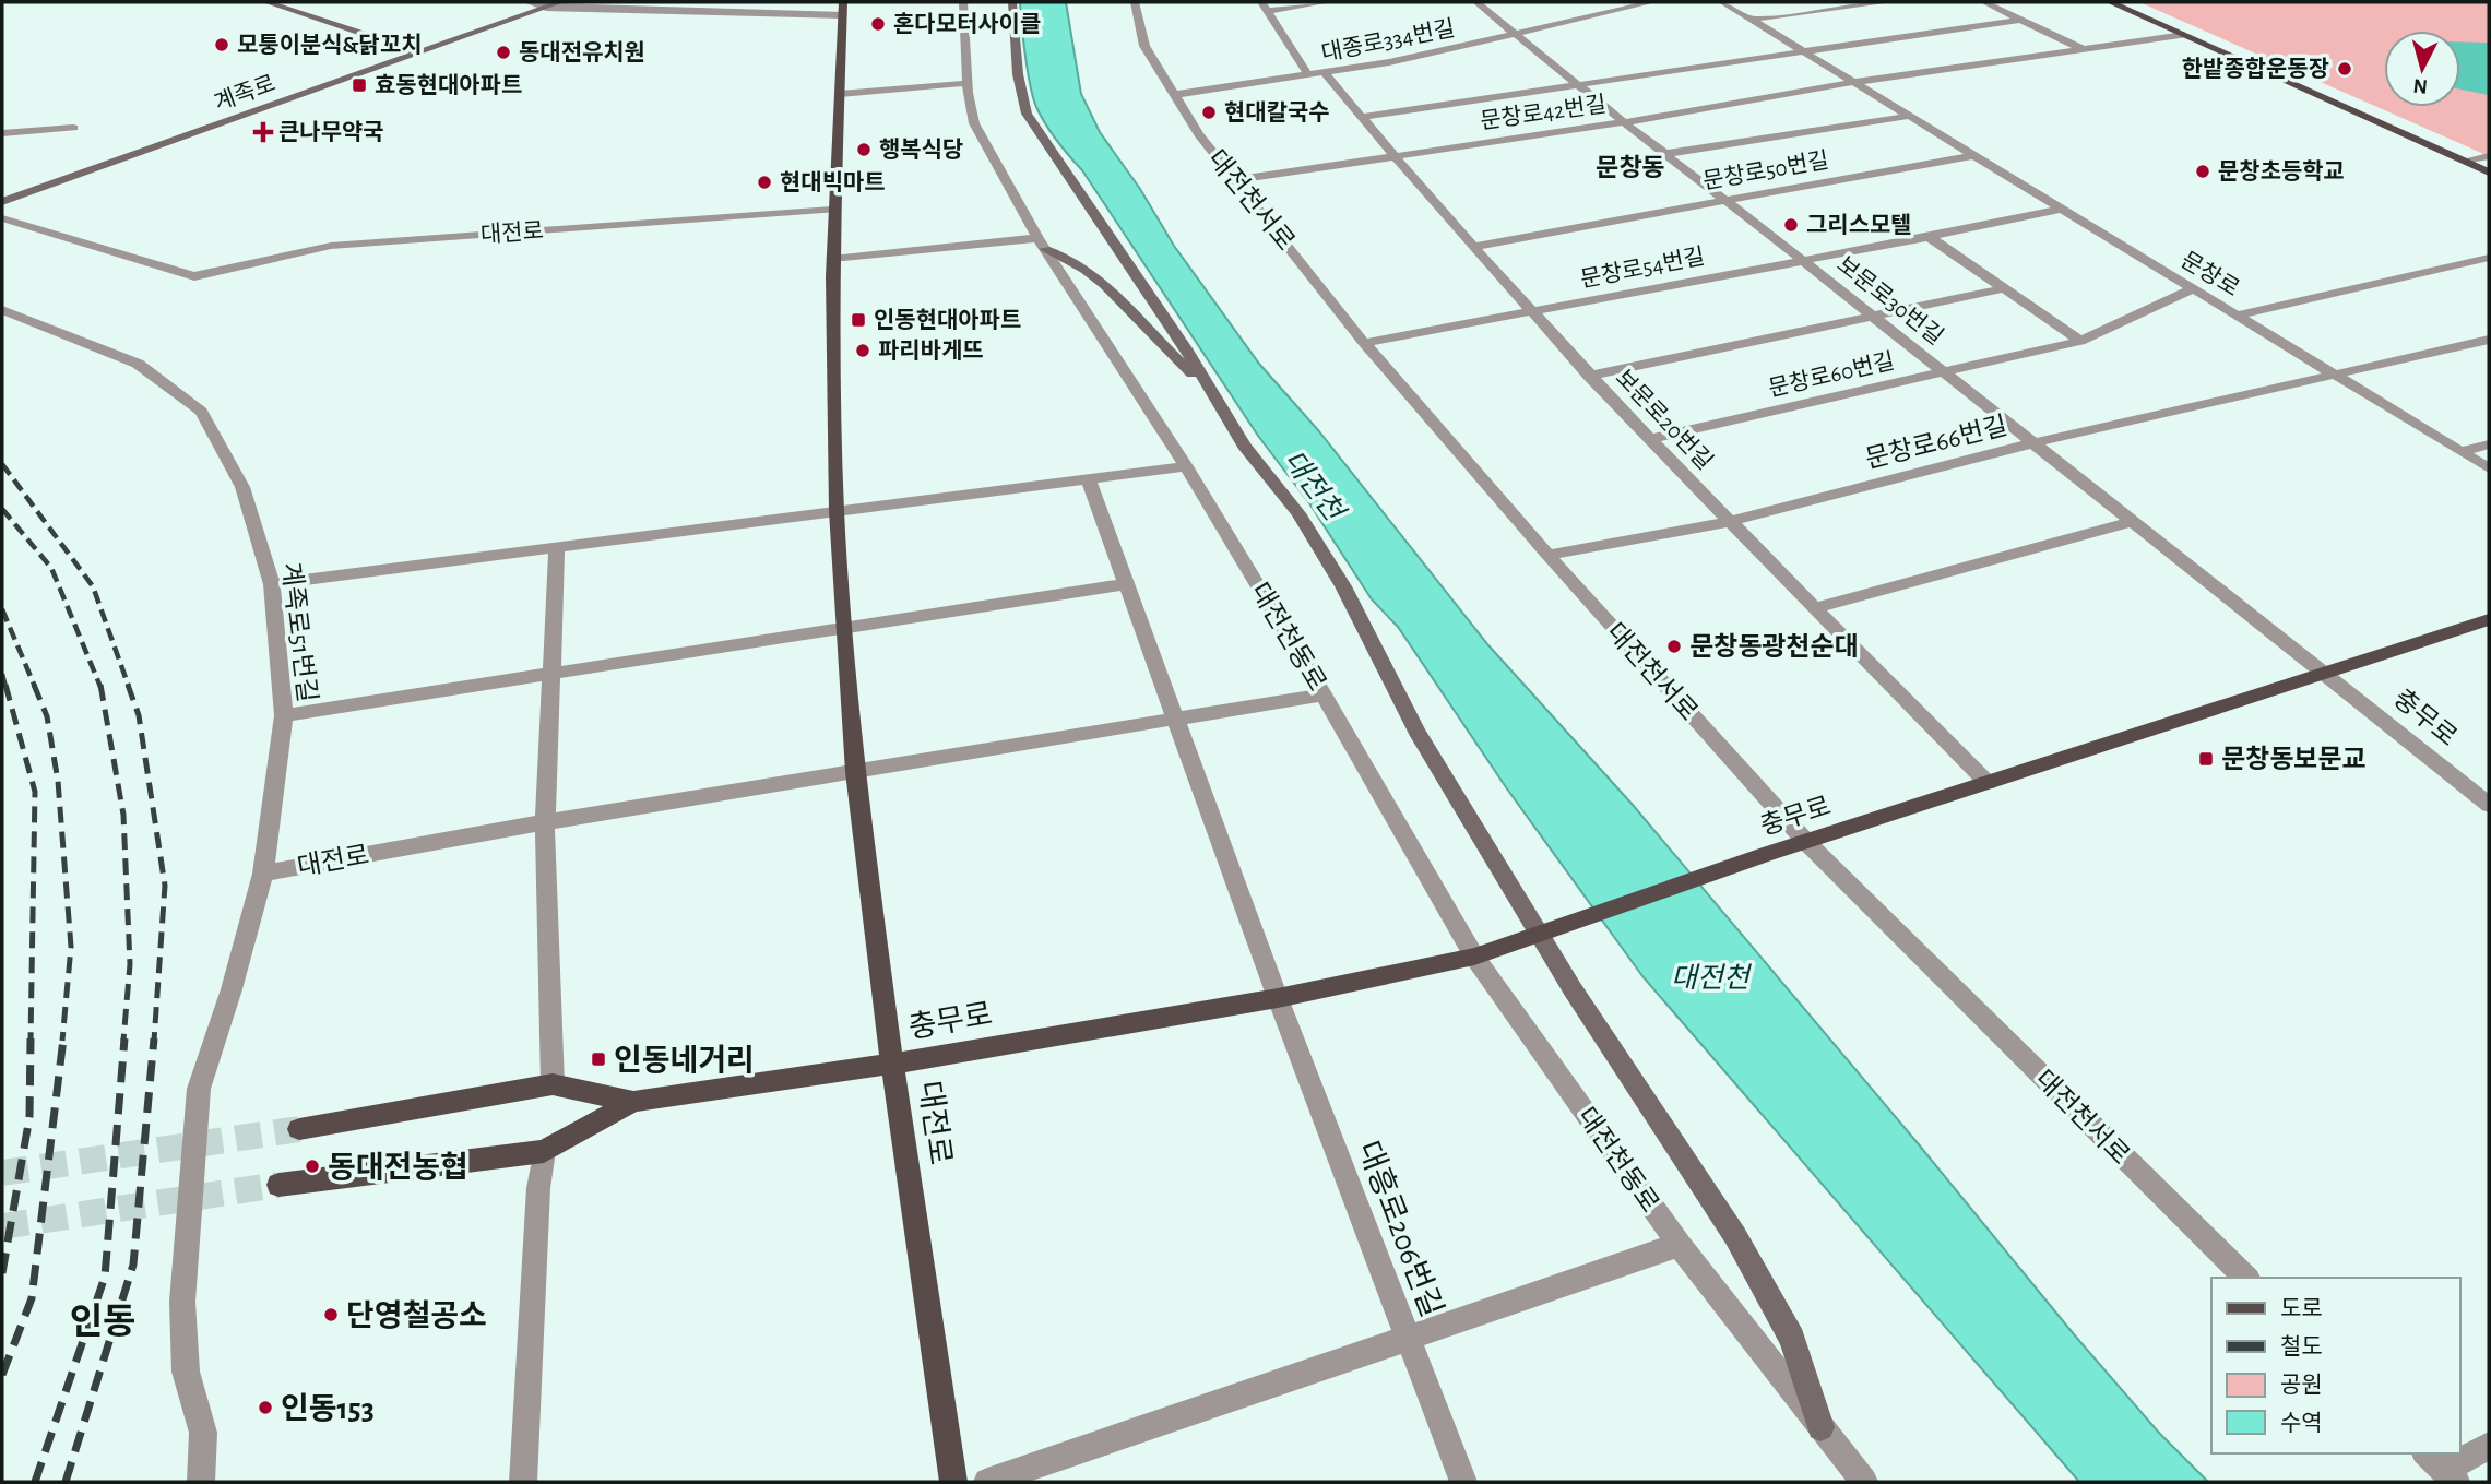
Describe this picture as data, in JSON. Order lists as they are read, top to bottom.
{
  "streets": {
    "main road": ["계족로", "대전로", "충무로"],
    "street": [
      "대종로334번길",
      "문창로42번길",
      "문창로50번길",
      "대전천서로",
      "문창로54번길",
      "문창로",
      "보문로30번길",
      "문창로60번길",
      "보문로20번길",
      "문창로66번길",
      "계족로51번길",
      "대전천동로",
      "대흥로206번길"
    ]
  },
  "crossings": [
    ["대종로334번길", "대전천서로"],
    ["대종로334번길", "보문로30번길"],
    ["대종로334번길", "보문로20번길"],
    ["계족로", "대전로"],
    ["문창로42번길", "대전천서로"],
    ["문창로42번길", "문창로"],
    ["문창로42번길", "보문로30번길"],
    ["문창로42번길", "보문로20번길"],
    ["문창로50번길", "문창로"],
    ["문창로50번길", "보문로30번길"],
    ["문창로50번길", "보문로20번길"],
    ["대전천서로", "문창로54번길"],
    ["대전천서로", "문창로66번길"],
    ["대전천서로", "충무로"],
    ["대전로", "계족로51번길"],
    ["대전로", "대전천동로"],
    ["대전로", "충무로"],
    ["문창로54번길", "문창로"],
    ["문창로54번길", "보문로30번길"],
    ["문창로54번길", "보문로20번길"],
    ["문창로", "문창로60번길"],
    ["문창로", "문창로66번길"],
    ["보문로30번길", "문창로60번길"],
    ["보문로30번길", "문창로66번길"],
    ["보문로30번길", "충무로"],
    ["문창로60번길", "보문로20번길"],
    ["보문로20번길", "문창로66번길"],
    ["보문로20번길", "충무로"],
    ["대전천동로", "충무로"],
    ["대전천동로", "대흥로206번길"],
    ["충무로", "대흥로206번길"]
  ],
  "districts": ["문창동", "인동"],
  "water": ["대전천"],
  "places": {
    "other": [
      "혼다모터사이클",
      "모퉁이분식&닭꼬치",
      "동대전유치원",
      "한밭종합운동장",
      "현대칼국수",
      "행복식당",
      "문창초등학교",
      "현대빅마트",
      "그리스모텔",
      "파리바게뜨",
      "문창동광천순대",
      "동대전농협",
      "단영철공소",
      "인동153"
    ],
    "transit": [
      "효동현대아파트",
      "인동현대아파트",
      "문창동보문교",
      "인동네거리"
    ],
    "health": ["큰나무약국"]
  },
  "legend": [
    "도로",
    "철도",
    "공원",
    "수역"
  ],
  "north": "bottom"
}
